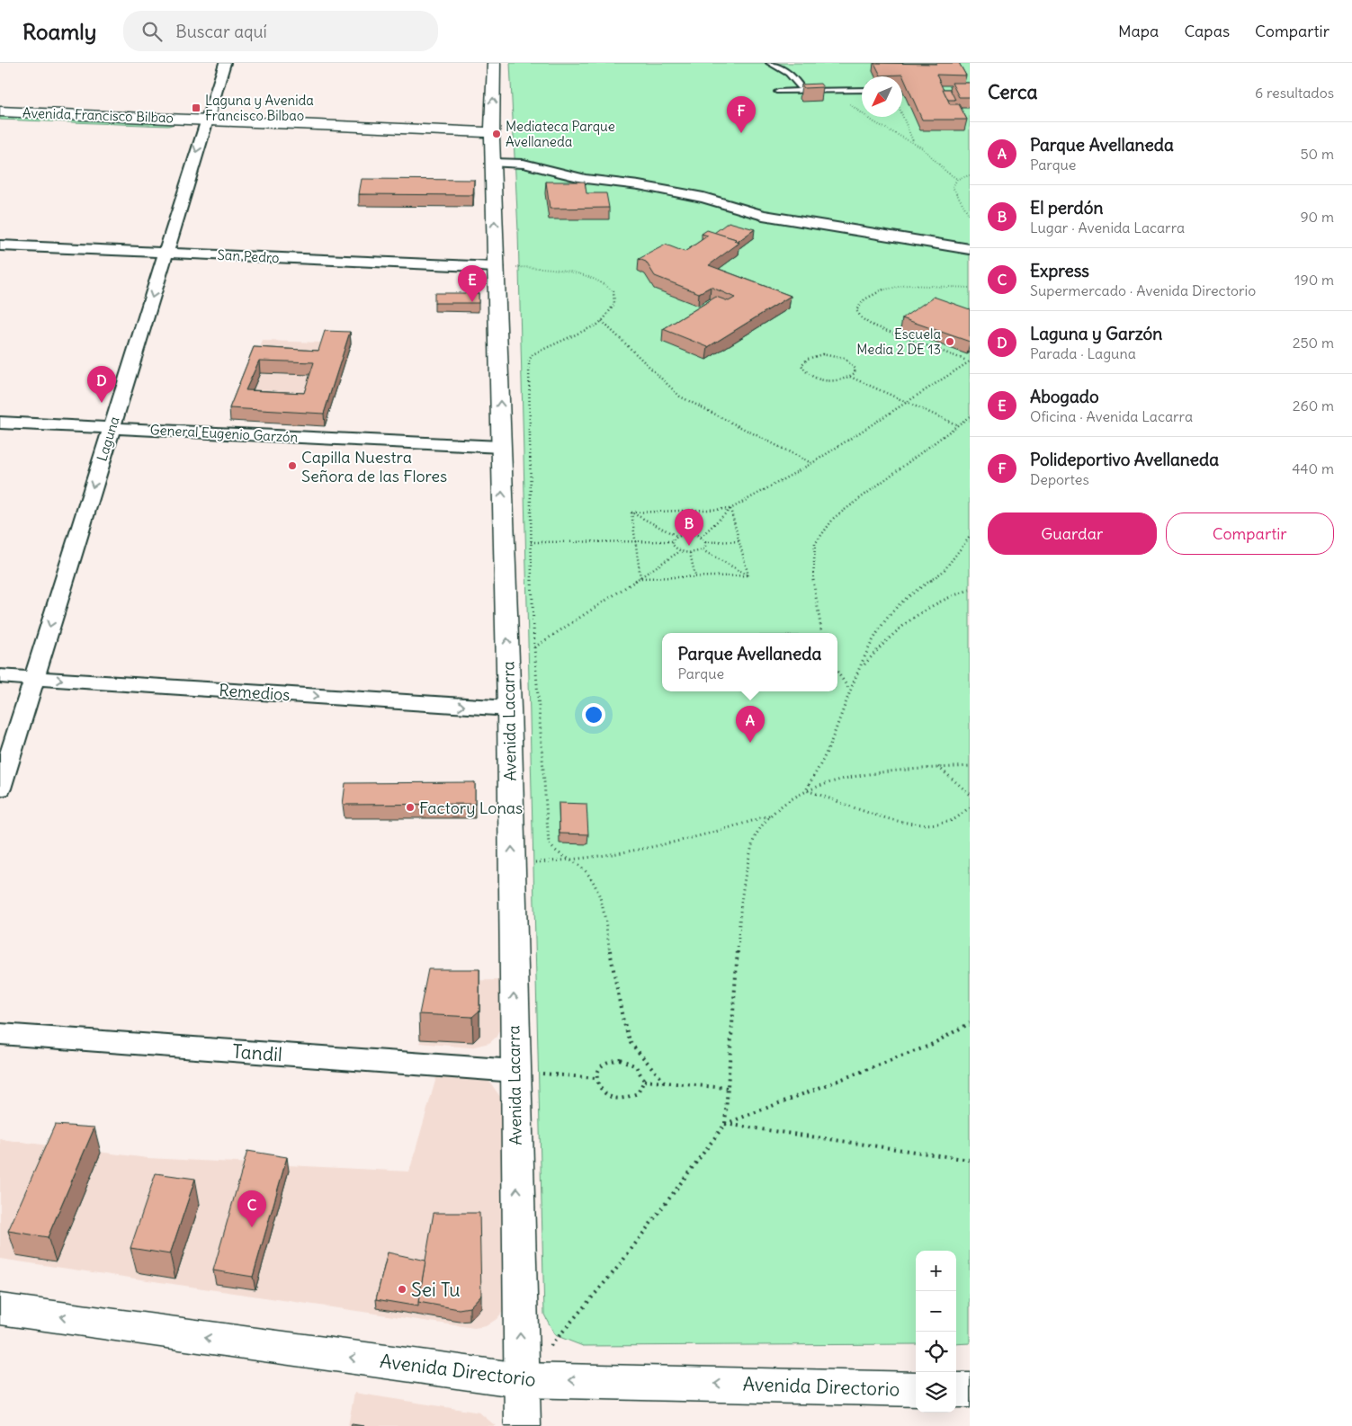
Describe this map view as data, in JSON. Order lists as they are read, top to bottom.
{
  "streets": {
    "street": [
      "Avenida Francisco Bilbao",
      "San Pedro",
      "General Eugenio Garzón",
      "Laguna",
      "Remedios",
      "Avenida Lacarra",
      "Tandil",
      "Avenida Directorio"
    ]
  },
  "crossings": [
    ["Avenida Francisco Bilbao", "Laguna"],
    ["Avenida Francisco Bilbao", "Avenida Lacarra"],
    ["San Pedro", "Laguna"],
    ["San Pedro", "Avenida Lacarra"],
    ["General Eugenio Garzón", "Laguna"],
    ["General Eugenio Garzón", "Avenida Lacarra"],
    ["Laguna", "Remedios"],
    ["Remedios", "Avenida Lacarra"],
    ["Avenida Lacarra", "Tandil"],
    ["Avenida Lacarra", "Avenida Directorio"]
  ],
  "one_way": [
    "Laguna",
    "Remedios",
    "Avenida Lacarra",
    "Avenida Directorio"
  ],
  "places": {
    "transit": ["Laguna y Avenida Francisco Bilbao"],
    "other": [
      "Mediateca Parque Avellaneda",
      "Escuela Media 2 DE 13",
      "Capilla Nuestra Señora de las Flores",
      "Factory Lonas",
      "Sei Tu"
    ]
  },
  "north": "bottom left",
  "page": {
    "header": "Roamly",
    "search": "Buscar aquí",
    "nav": ["Mapa", "Capas", "Compartir"],
    "heading": ["Cerca", "6 resultados"],
    "pins": [
      "F",
      "E",
      "D",
      "B",
      "A",
      "C"
    ],
    "list": [
      {
        "mark": "A",
        "name": "Parque Avellaneda",
        "note": "Parque",
        "value": "50 m"
      },
      {
        "mark": "B",
        "name": "El perdón",
        "note": "Lugar · Avenida Lacarra",
        "value": "90 m"
      },
      {
        "mark": "C",
        "name": "Express",
        "note": "Supermercado · Avenida Directorio",
        "value": "190 m"
      },
      {
        "mark": "D",
        "name": "Laguna y Garzón",
        "note": "Parada · Laguna",
        "value": "250 m"
      },
      {
        "mark": "E",
        "name": "Abogado",
        "note": "Oficina · Avenida Lacarra",
        "value": "260 m"
      },
      {
        "mark": "F",
        "name": "Polideportivo Avellaneda",
        "note": "Deportes",
        "value": "440 m"
      }
    ],
    "buttons": ["Guardar", "Compartir"],
    "popup": ["Parque Avellaneda", "Parque"],
    "map_buttons": ["+", "−"]
  }
}
